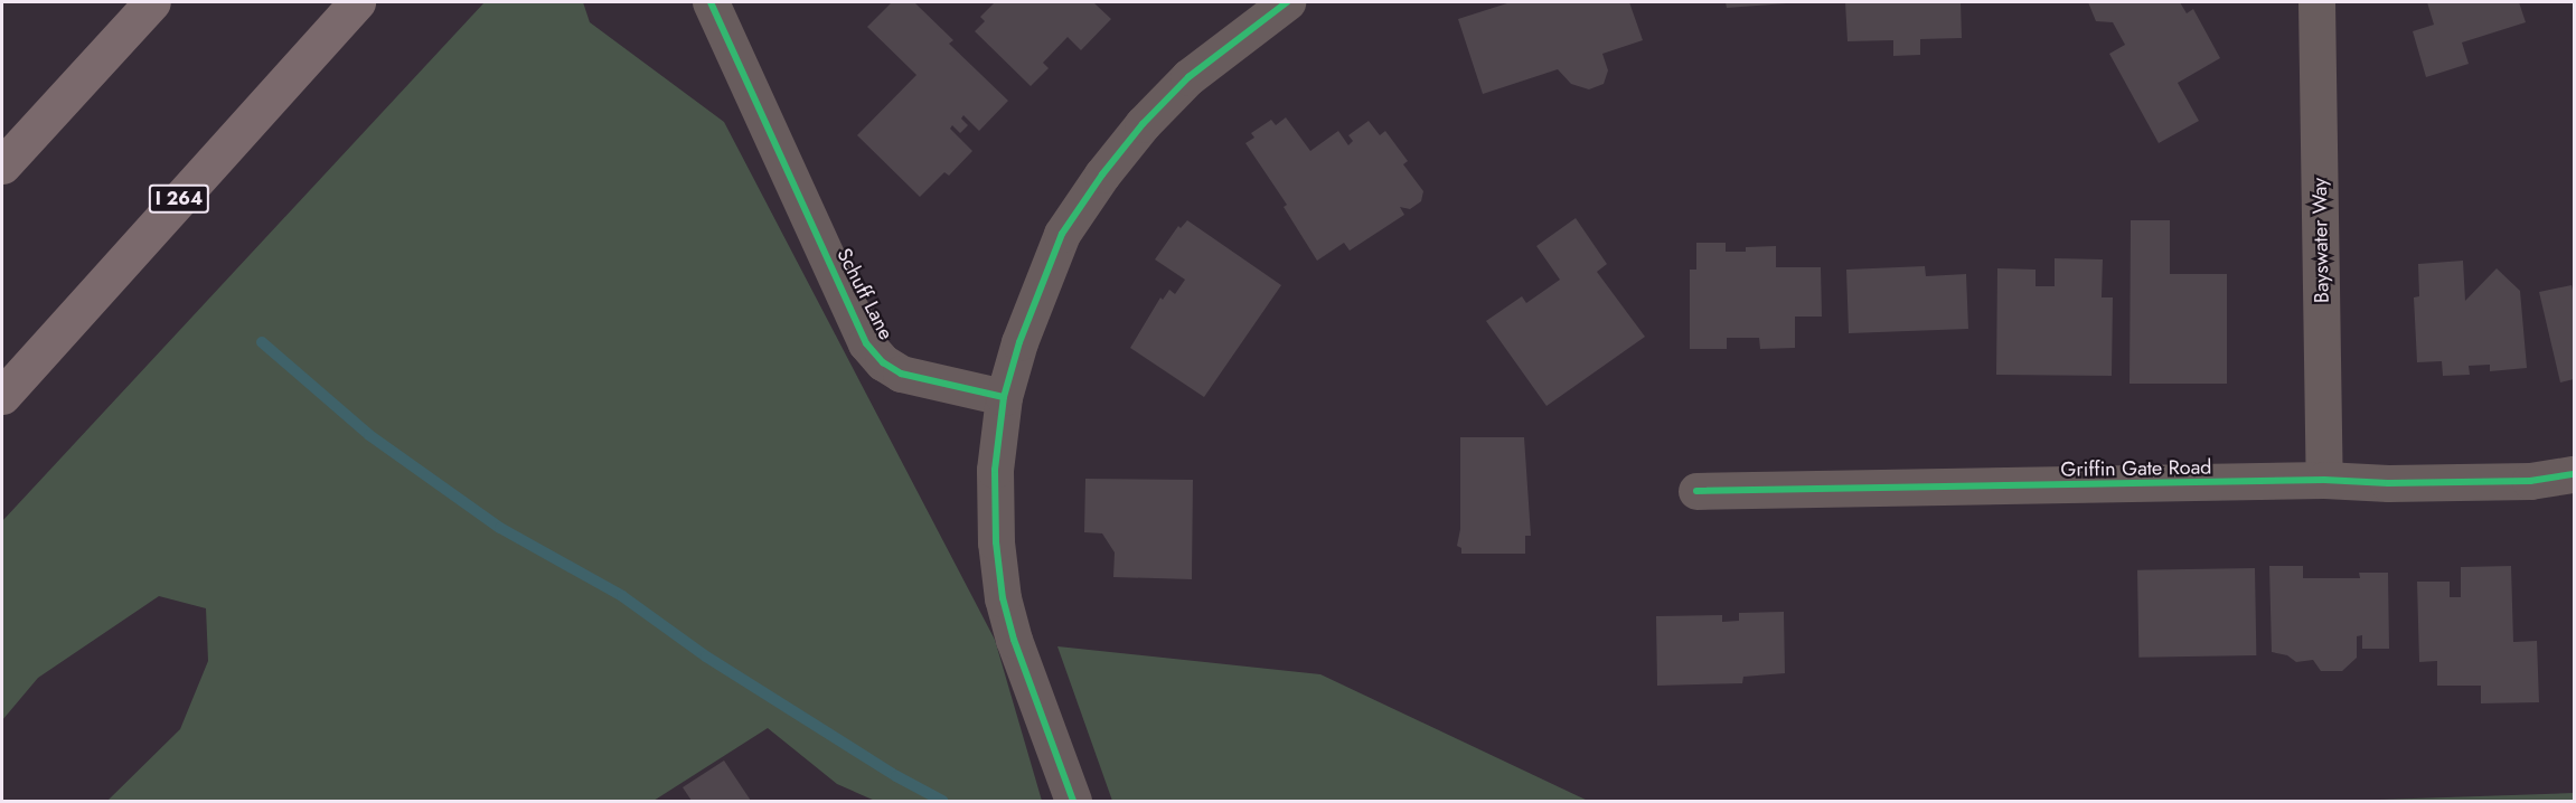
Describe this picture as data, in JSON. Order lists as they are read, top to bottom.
{
  "streets": {
    "highway": ["I 264"],
    "street": ["Bayswater Way", "Schuff Lane", "Griffin Gate Road"]
  },
  "crossings": [
    ["Bayswater Way", "Griffin Gate Road"]
  ]
}
